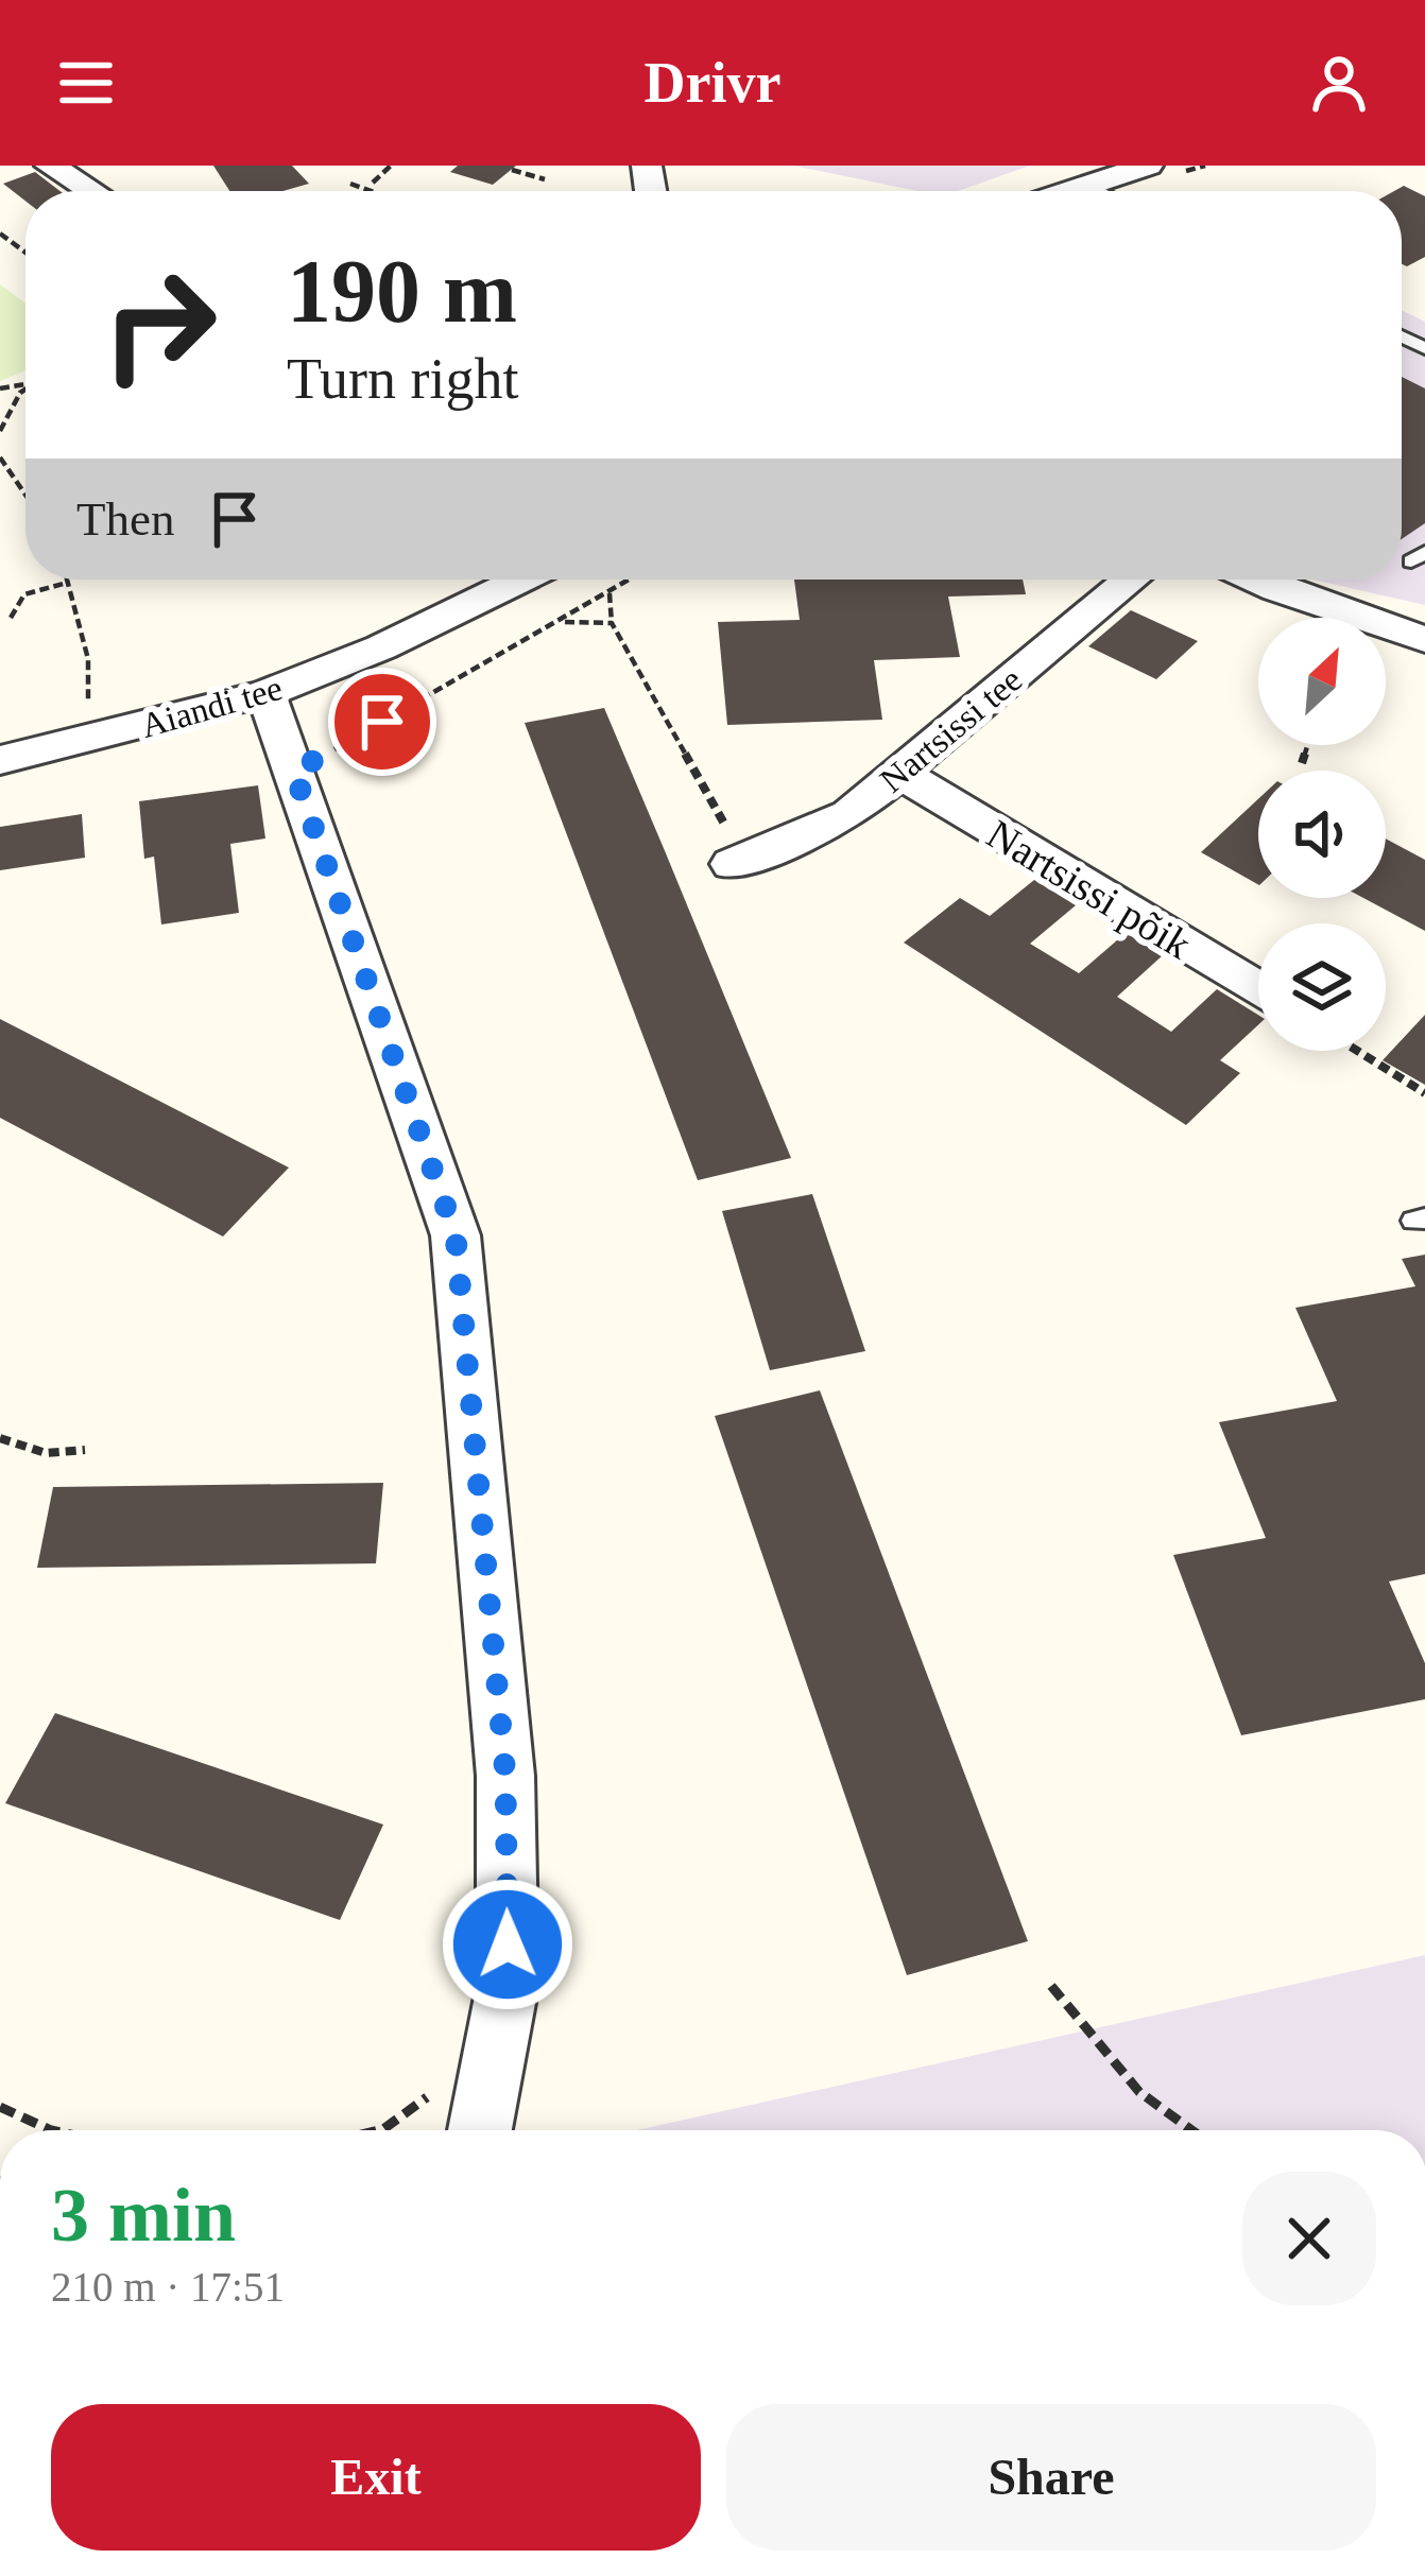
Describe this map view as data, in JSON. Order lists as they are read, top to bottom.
{
  "streets": {
    "street": ["Aiandi tee", "Nartsissi tee", "Nartsissi põik"]
  },
  "crossings": [
    ["Nartsissi tee", "Nartsissi põik"]
  ],
  "north": "top right",
  "page": {
    "header": "Drivr",
    "turn": ["190 m", "Turn right"],
    "then": "Then",
    "heading": ["3 min", "210 m · 17:51"],
    "buttons": ["Exit", "Share"]
  }
}
